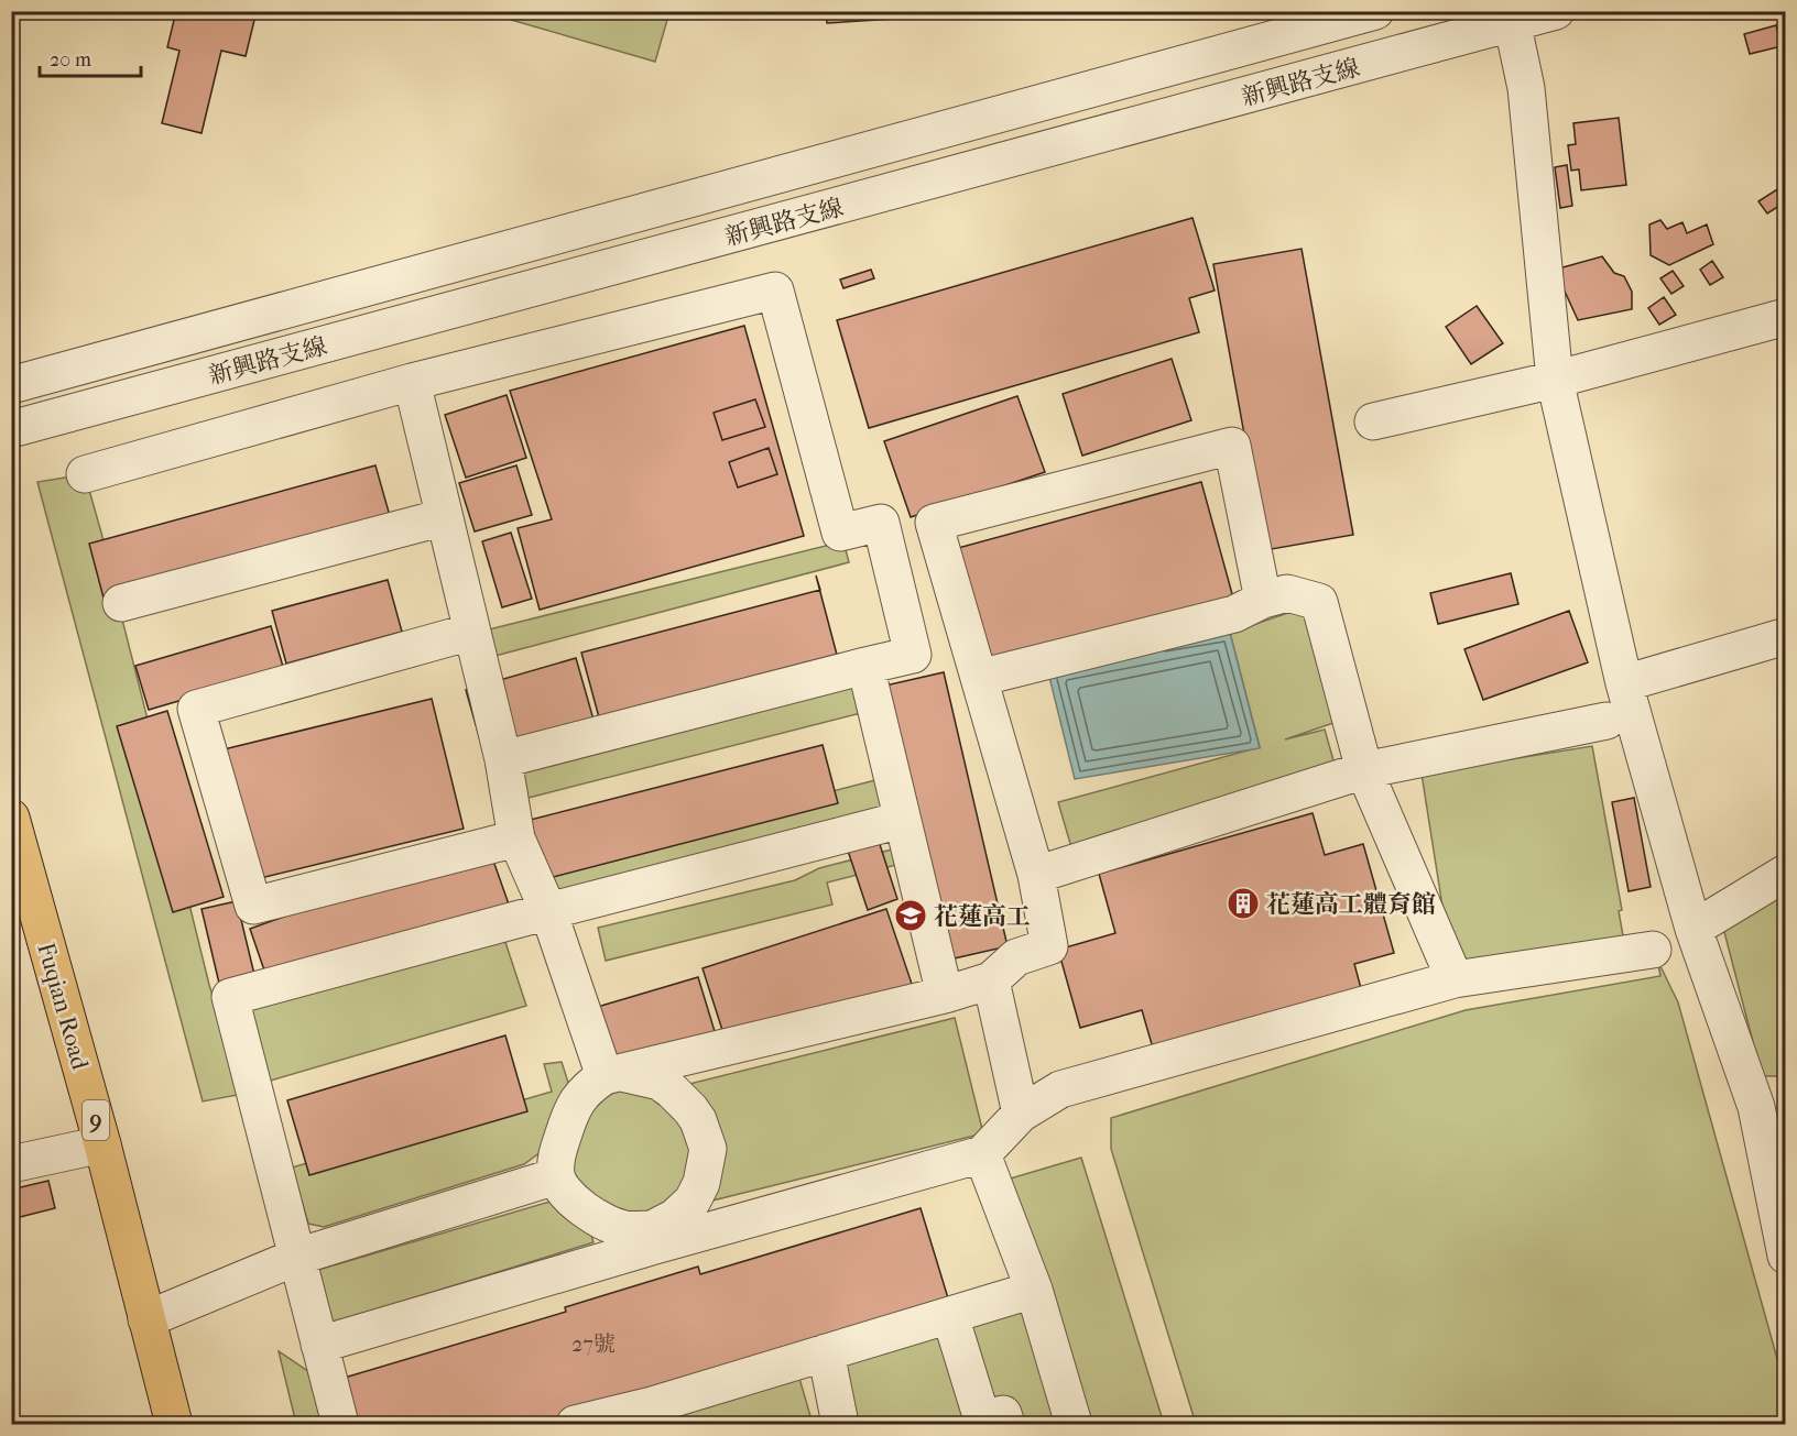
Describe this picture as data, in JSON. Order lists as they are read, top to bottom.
{
  "streets": {
    "main road": ["Fuqian Road", "9"],
    "street": ["新興路支線"]
  },
  "places": {
    "building": ["花蓮高工體育館"],
    "school or university": ["花蓮高工"]
  },
  "house_numbers": ["27號"],
  "scale_bar": "20 m"
}
